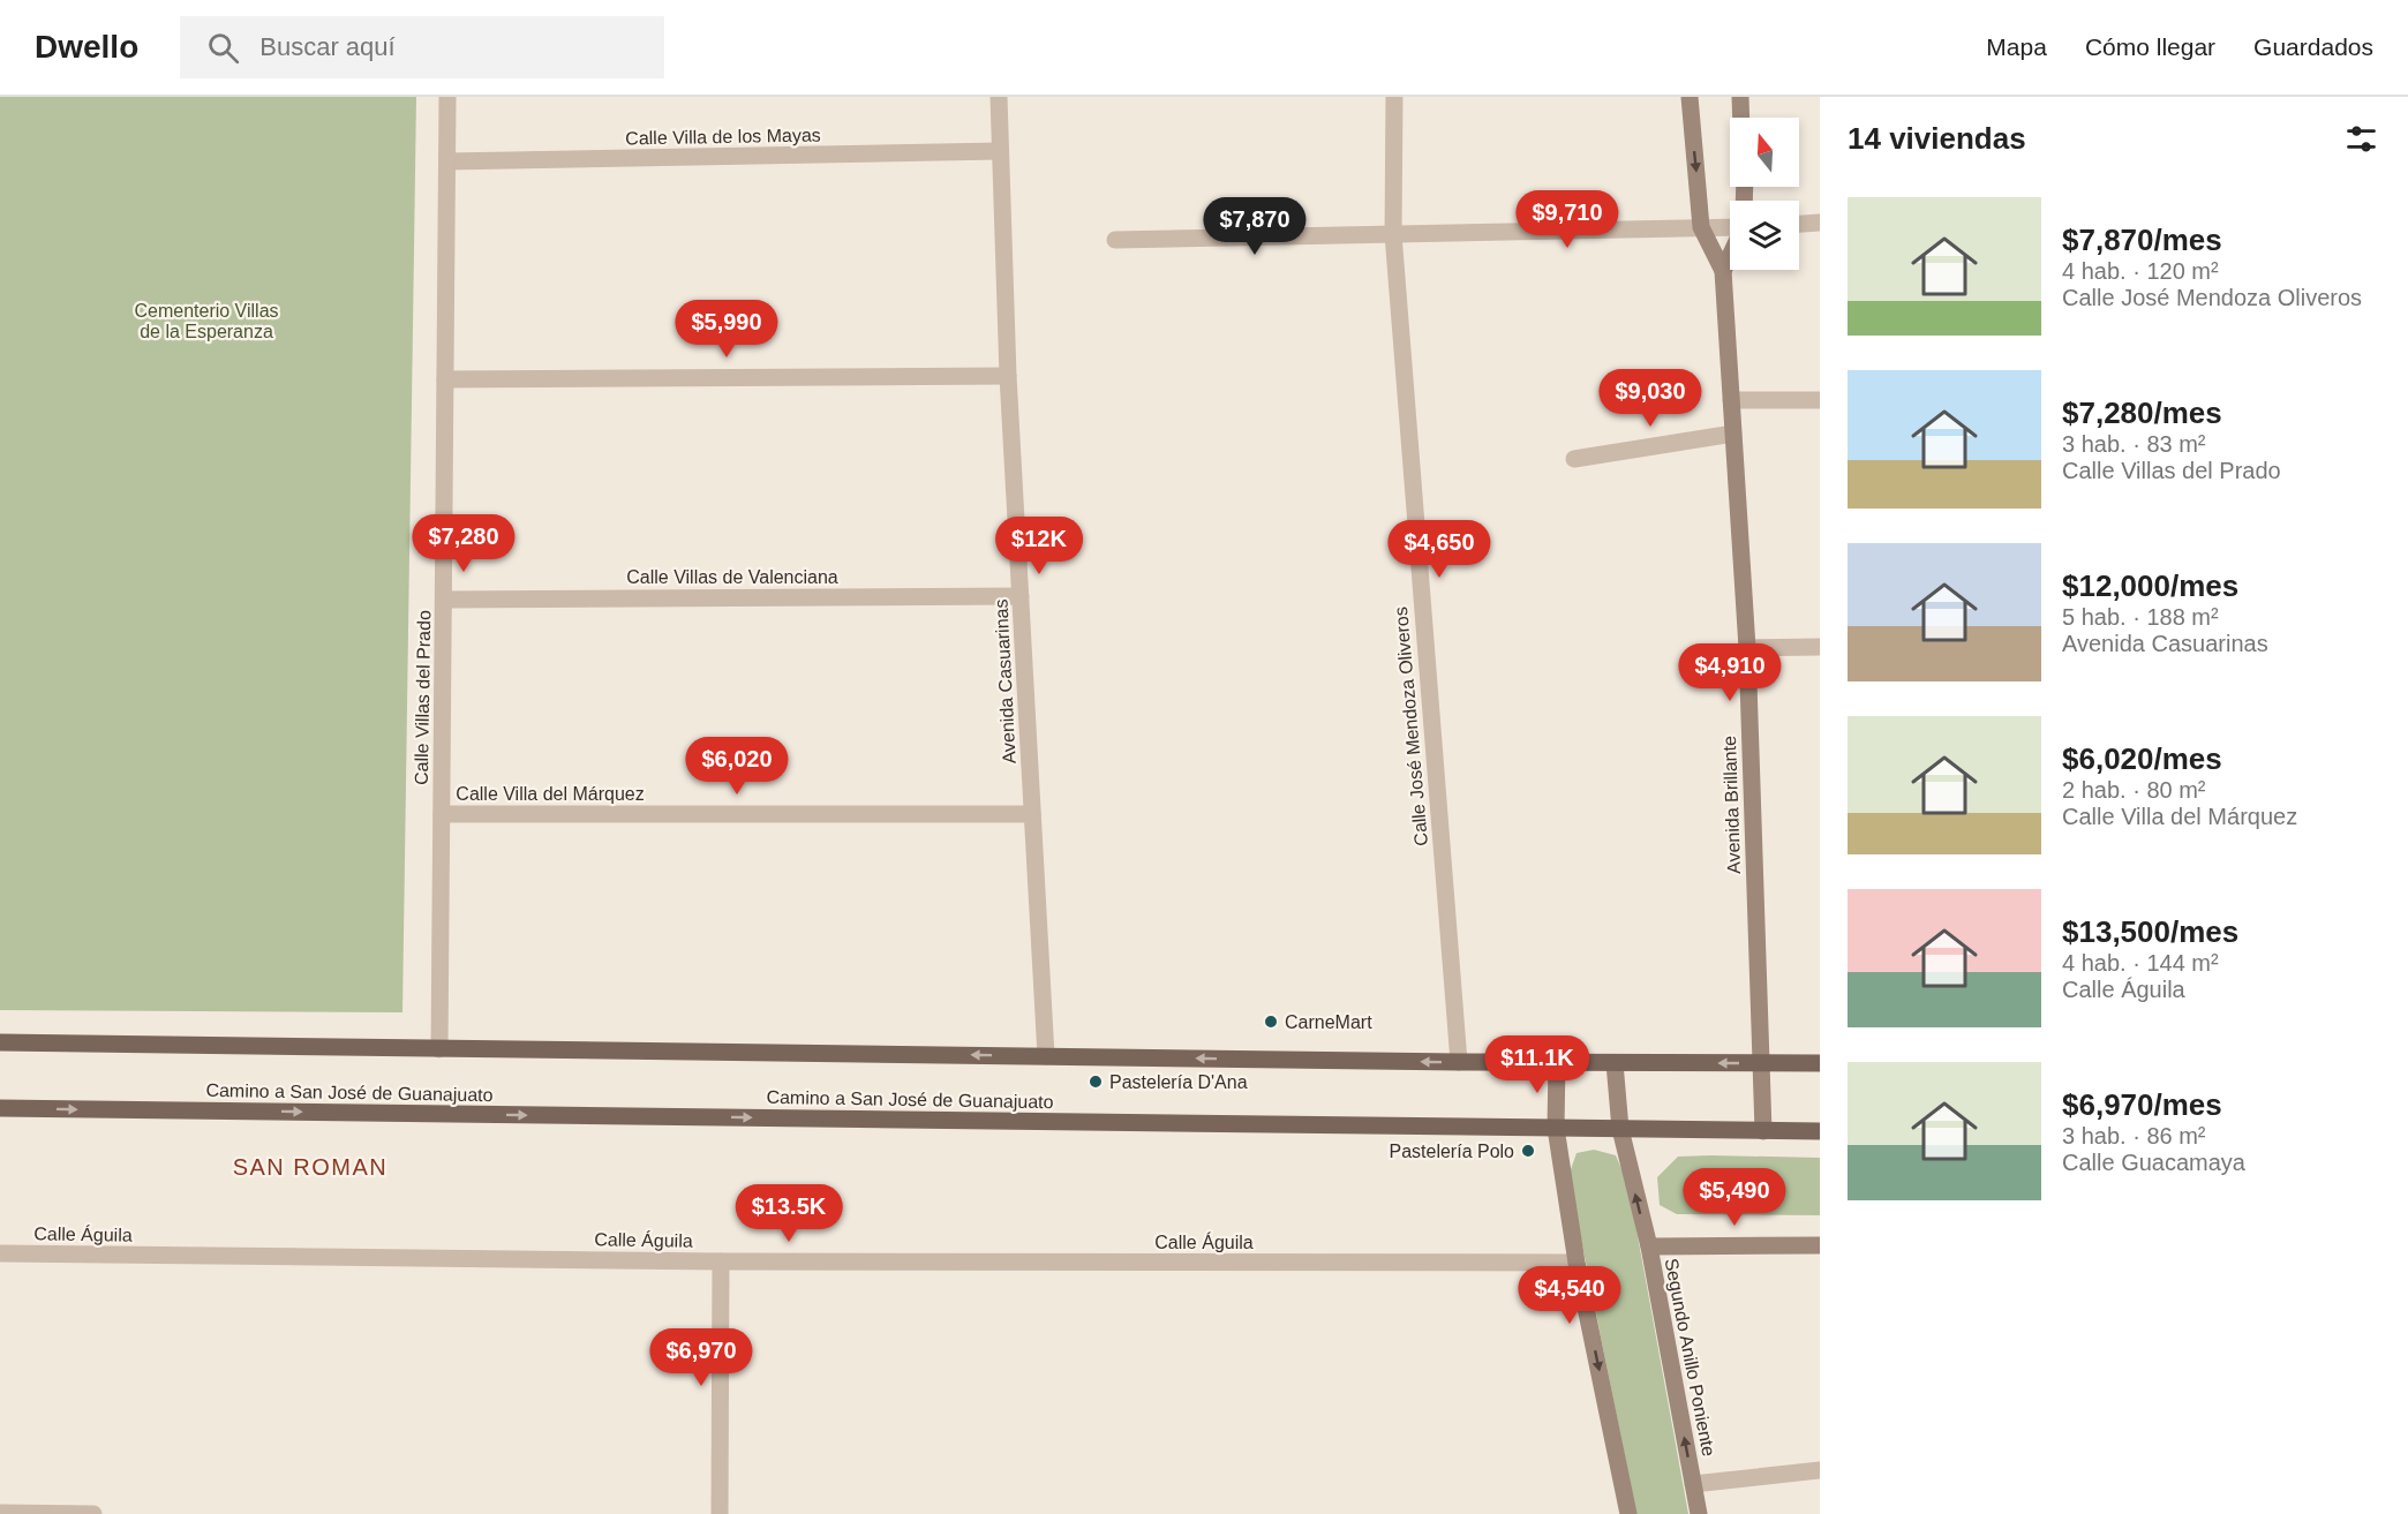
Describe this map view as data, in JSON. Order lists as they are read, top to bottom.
{
  "streets": {
    "main road": ["Avenida Brillante", "Camino a San José de Guanajuato", "Segundo Anillo Poniente"],
    "street": [
      "Calle Villa de los Mayas",
      "Calle Villas de Valenciana",
      "Avenida Casuarinas",
      "Calle Villas del Prado",
      "Calle José Mendoza Oliveros",
      "Calle Villa del Márquez",
      "Calle Águila"
    ]
  },
  "crossings": [
    ["Calle Villa de los Mayas", "Avenida Casuarinas"],
    ["Calle Villa de los Mayas", "Calle Villas del Prado"],
    ["Calle Villas de Valenciana", "Avenida Casuarinas"],
    ["Calle Villas de Valenciana", "Calle Villas del Prado"],
    ["Avenida Casuarinas", "Calle Villa del Márquez"],
    ["Calle Villas del Prado", "Calle Villa del Márquez"],
    ["Avenida Brillante", "Camino a San José de Guanajuato"],
    ["Camino a San José de Guanajuato", "Segundo Anillo Poniente"]
  ],
  "districts": ["SAN ROMAN"],
  "parks": ["Cementerio Villas de la Esperanza"],
  "places": ["CarneMart", "Pastelería D'Ana", "Pastelería Polo"],
  "north": "top",
  "page": {
    "header": "Dwello",
    "search": "Buscar aquí",
    "nav": ["Mapa", "Cómo llegar", "Guardados"],
    "heading": "14 viviendas",
    "list": [
      {
        "name": "$7,870/mes",
        "note": "4 hab. · 120 m² · Calle José Mendoza Oliveros"
      },
      {
        "name": "$7,280/mes",
        "note": "3 hab. · 83 m² · Calle Villas del Prado"
      },
      {
        "name": "$12,000/mes",
        "note": "5 hab. · 188 m² · Avenida Casuarinas"
      },
      {
        "name": "$6,020/mes",
        "note": "2 hab. · 80 m² · Calle Villa del Márquez"
      },
      {
        "name": "$13,500/mes",
        "note": "4 hab. · 144 m² · Calle Águila"
      },
      {
        "name": "$6,970/mes",
        "note": "3 hab. · 86 m² · Calle Guacamaya"
      }
    ],
    "price": [
      "$9,710",
      "$7,870",
      "$5,990",
      "$9,030",
      "$7,280",
      "$12K",
      "$4,650",
      "$4,910",
      "$6,020",
      "$11.1K",
      "$5,490",
      "$13.5K",
      "$4,540",
      "$6,970"
    ]
  }
}
